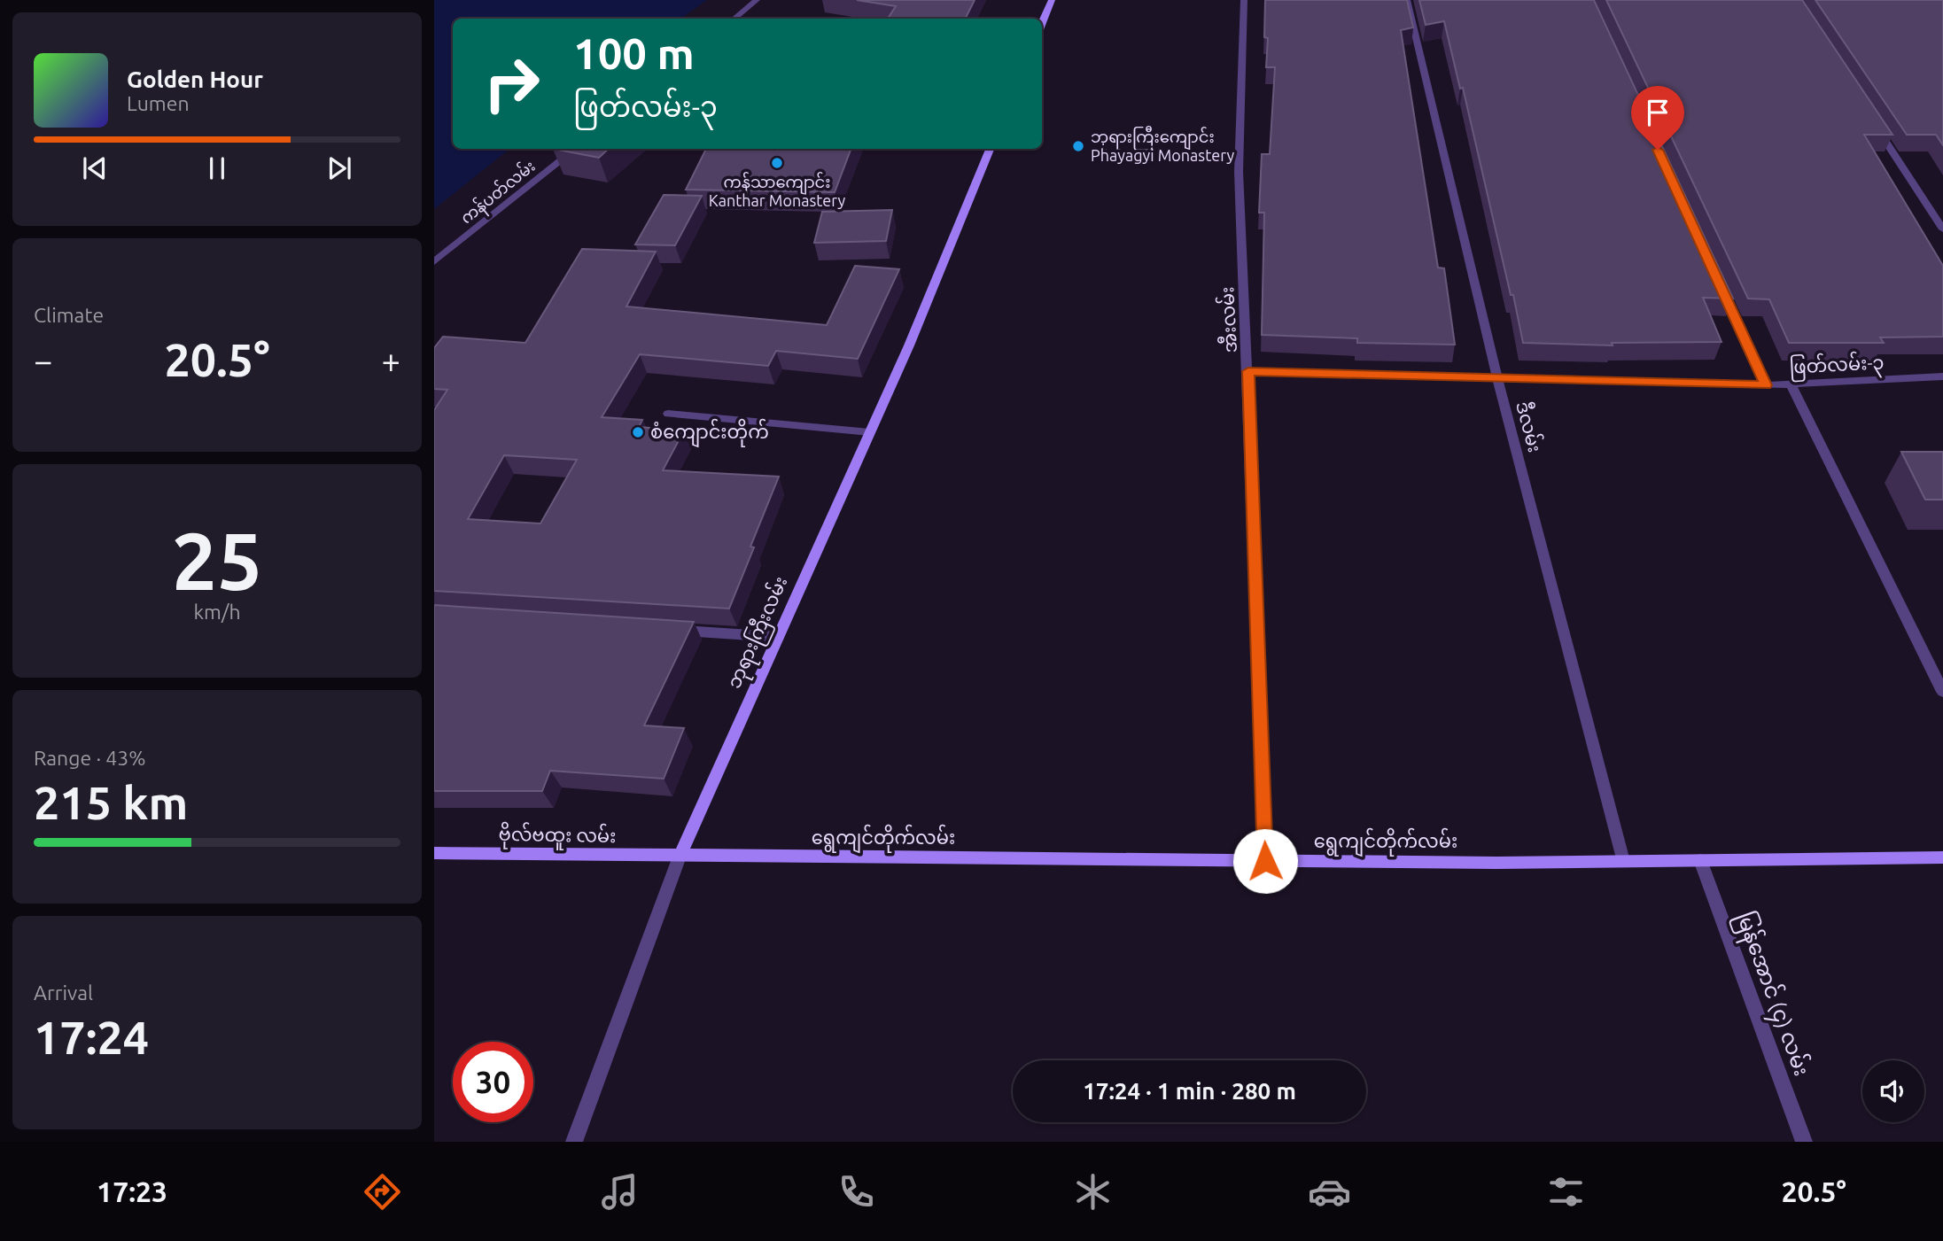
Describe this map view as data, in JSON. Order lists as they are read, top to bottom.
{
  "streets": {
    "main road": ["ဘုရားကြီးလမ်း", "ဗိုလ်ဗထူး လမ်း", "ရွေကျင်တိုက်လမ်း"],
    "street": [
      "ကန်ပတ်လမ်း",
      "အီးလမ်း",
      "ဖြတ်လမ်း-၃",
      "ဒီလမ်း",
      "မြန်အောင် (၄) လမ်း"
    ]
  },
  "crossings": [
    ["အီးလမ်း", "ဖြတ်လမ်း-၃"],
    ["အီးလမ်း", "ရွေကျင်တိုက်လမ်း"],
    ["ဖြတ်လမ်း-၃", "ဒီလမ်း"],
    ["ဒီလမ်း", "ရွေကျင်တိုက်လမ်း"],
    ["ဘုရားကြီးလမ်း", "ဗိုလ်ဗထူး လမ်း"],
    ["ဘုရားကြီးလမ်း", "ရွေကျင်တိုက်လမ်း"],
    ["ဗိုလ်ဗထူး လမ်း", "ရွေကျင်တိုက်လမ်း"],
    ["ရွေကျင်တိုက်လမ်း", "မြန်အောင် (၄) လမ်း"]
  ],
  "places": ["ဘုရားကြီးကျောင်း Phayagyi Monastery", "ကန်သာကျောင်း Kanthar Monastery", "စံကျောင်းတိုက်"],
  "page": {
    "turn": ["100 m", "ဖြတ်လမ်း-၃"],
    "song": ["Golden Hour", "Lumen"],
    "tile": [
      "Climate",
      ["25", "km/h"],
      ["Range · 43%", "215 km"],
      ["Arrival", "17:24"]
    ],
    "heat": ["−", "20.5°", "+"],
    "limit": "30",
    "trip": "17:24 · 1 min · 280 m",
    "tabs": ["17:23", "20.5°"]
  }
}
